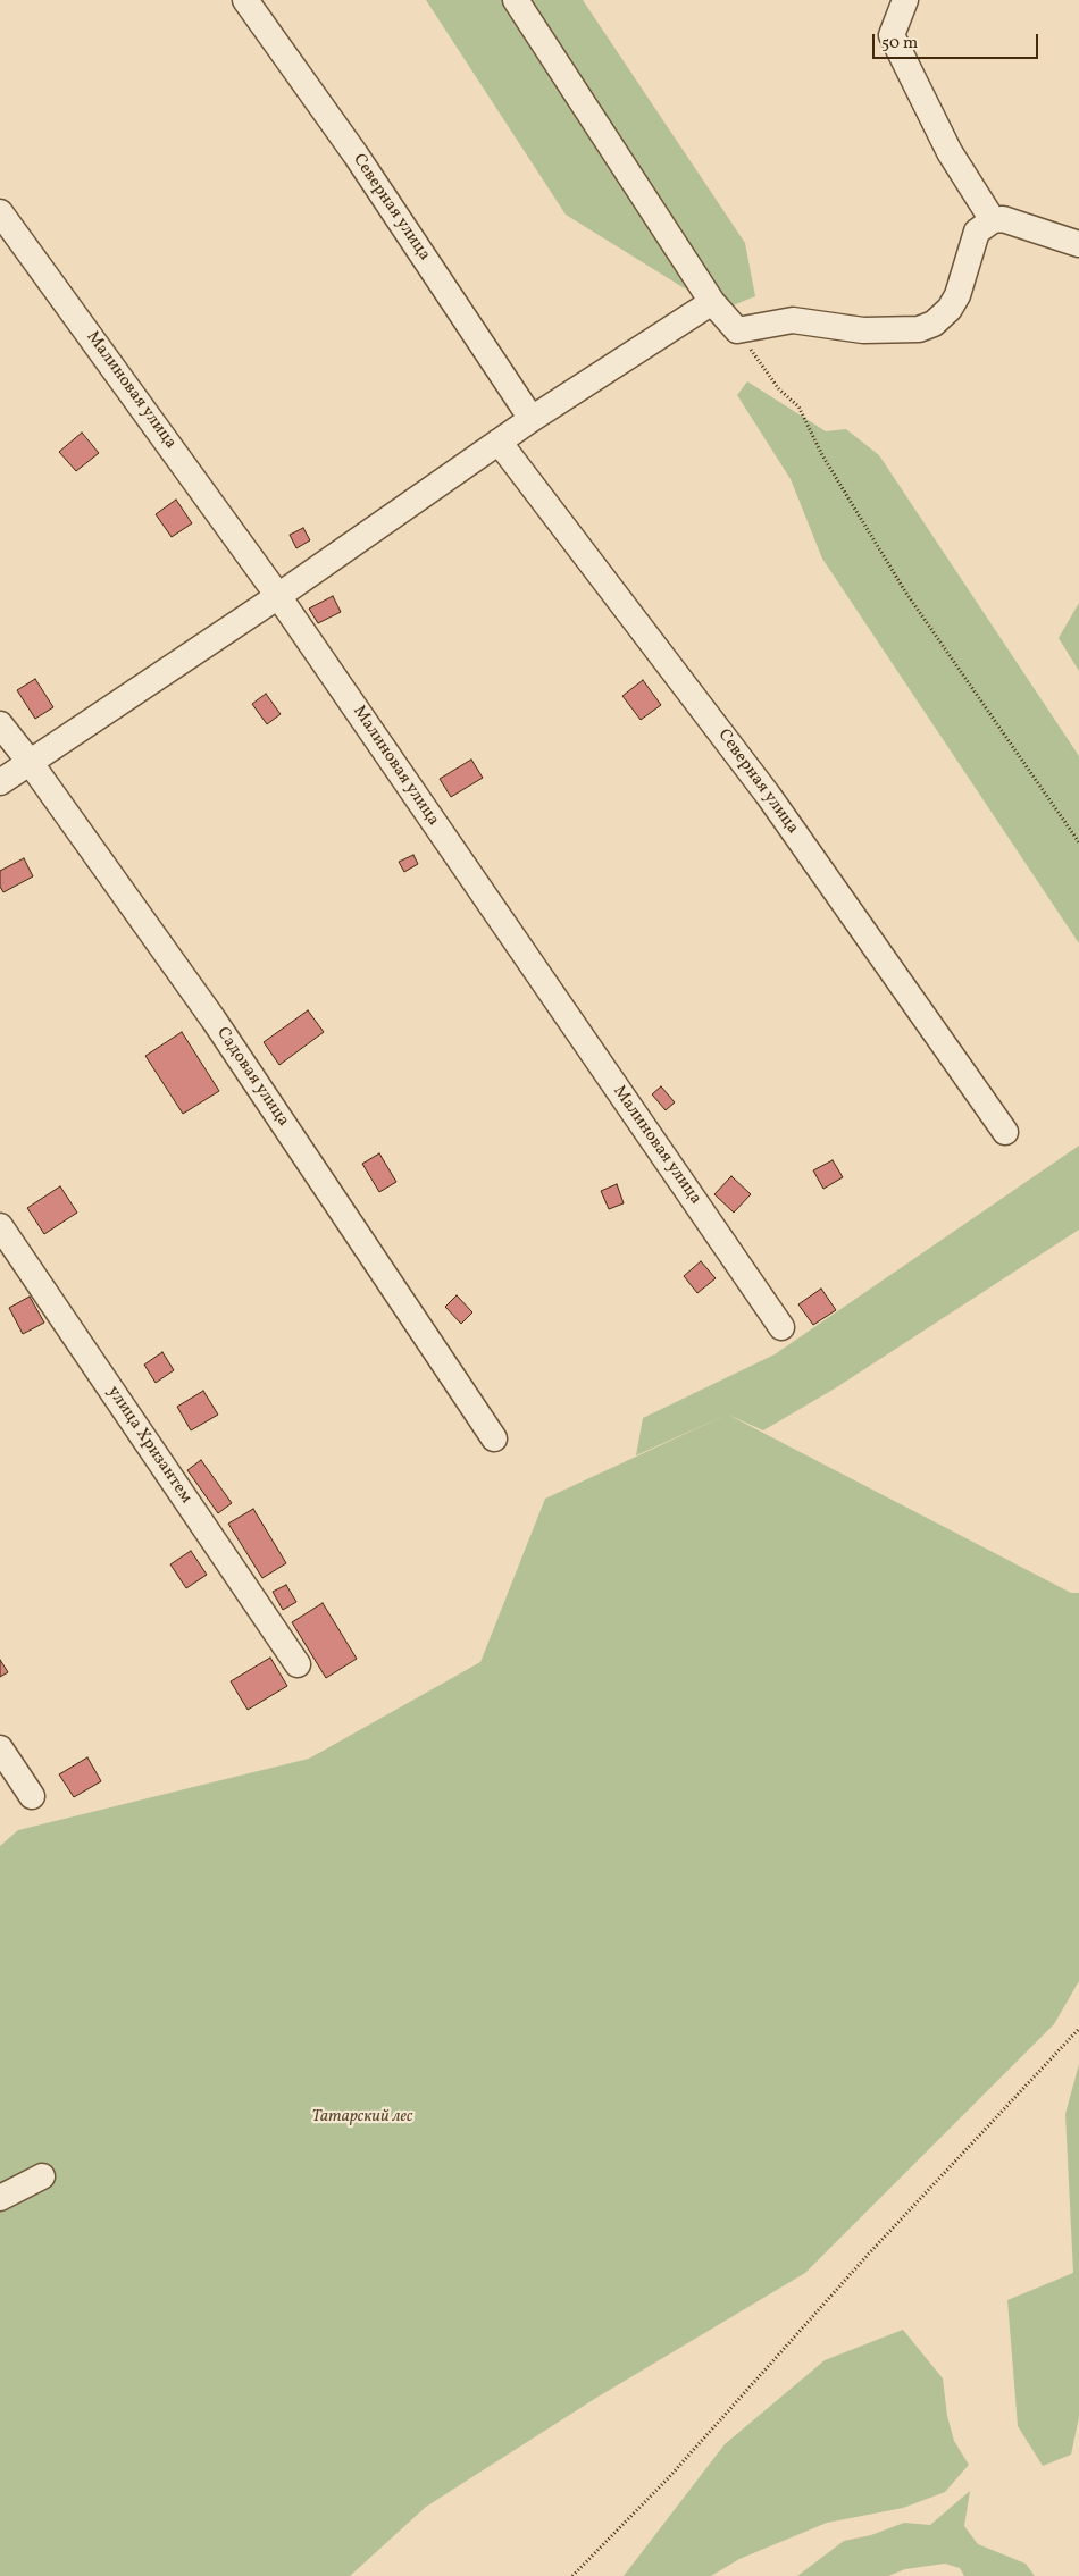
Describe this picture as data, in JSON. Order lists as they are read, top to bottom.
{
  "streets": {
    "street": [
      "Северная улица",
      "Малиновая улица",
      "Садовая улица",
      "улица Хризантем"
    ]
  },
  "parks": ["Татарский лес"],
  "scale_bar": "50 m"
}
